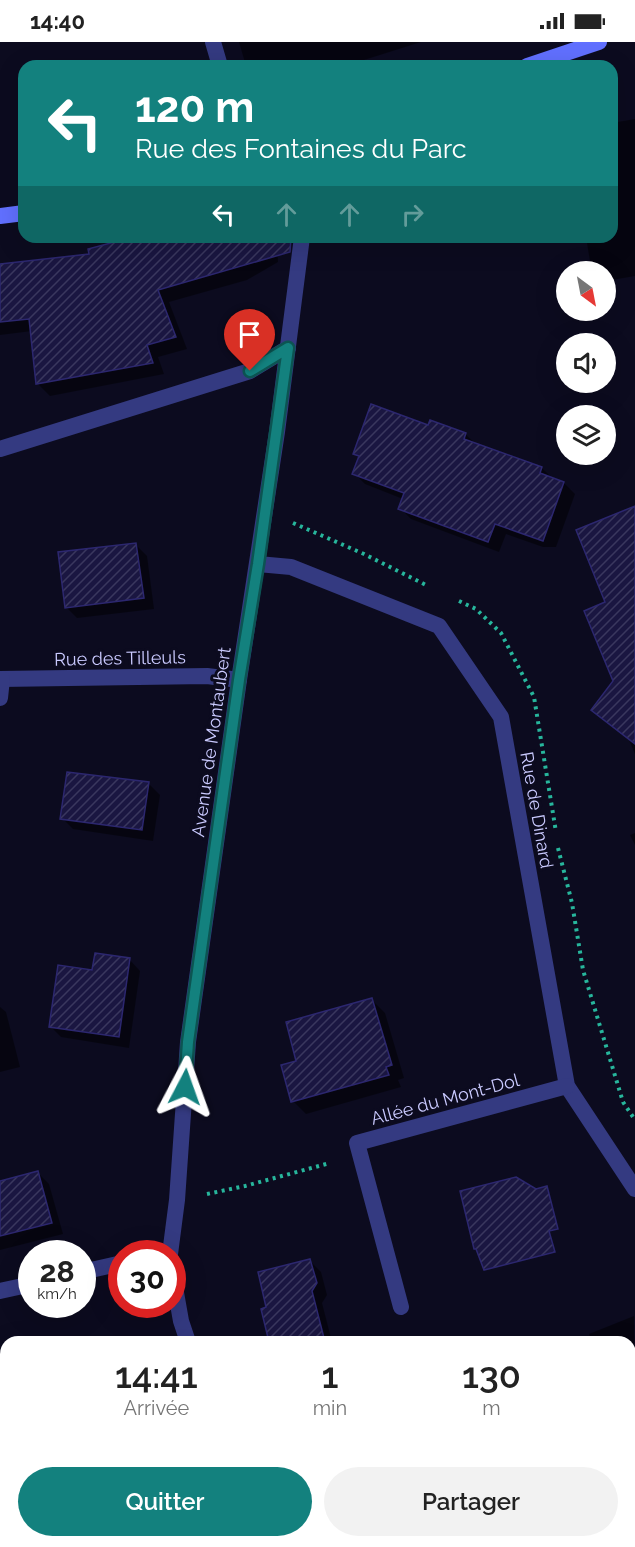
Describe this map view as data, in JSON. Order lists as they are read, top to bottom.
{
  "streets": {
    "street": [
      "Rue des Tilleuls",
      "Avenue de Montaubert",
      "Rue de Dinard",
      "Allée du Mont-Dol"
    ]
  },
  "crossings": [
    ["Rue des Tilleuls", "Avenue de Montaubert"],
    ["Avenue de Montaubert", "Rue de Dinard"],
    ["Rue de Dinard", "Allée du Mont-Dol"]
  ],
  "north": "bottom right",
  "page": {
    "status": "14:40",
    "turn": ["120 m", "Rue des Fontaines du Parc"],
    "speed": "28 km/h",
    "limit": "30",
    "eta": [
      "14:41",
      "Arrivée",
      "1",
      "min",
      "130",
      "m"
    ],
    "buttons": ["Quitter", "Partager"]
  }
}
